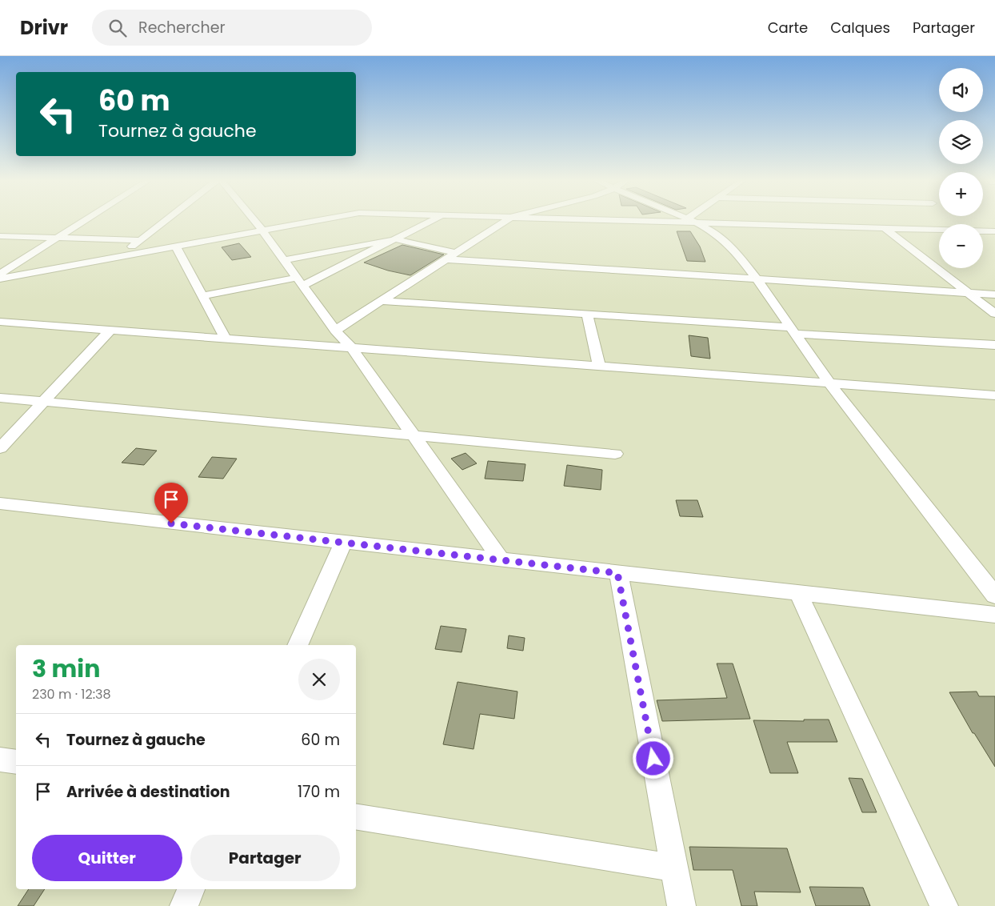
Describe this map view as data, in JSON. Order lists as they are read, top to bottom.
{
  "page": {
    "header": "Drivr",
    "search": "Rechercher",
    "nav": ["Carte", "Calques", "Partager"],
    "map_buttons": ["+", "−"],
    "turn": ["60 m", "Tournez à gauche"],
    "heading": ["3 min", "230 m · 12:38"],
    "list": [
      {
        "name": "Tournez à gauche",
        "value": "60 m"
      },
      {
        "name": "Arrivée à destination",
        "value": "170 m"
      }
    ],
    "buttons": ["Quitter", "Partager"]
  }
}
